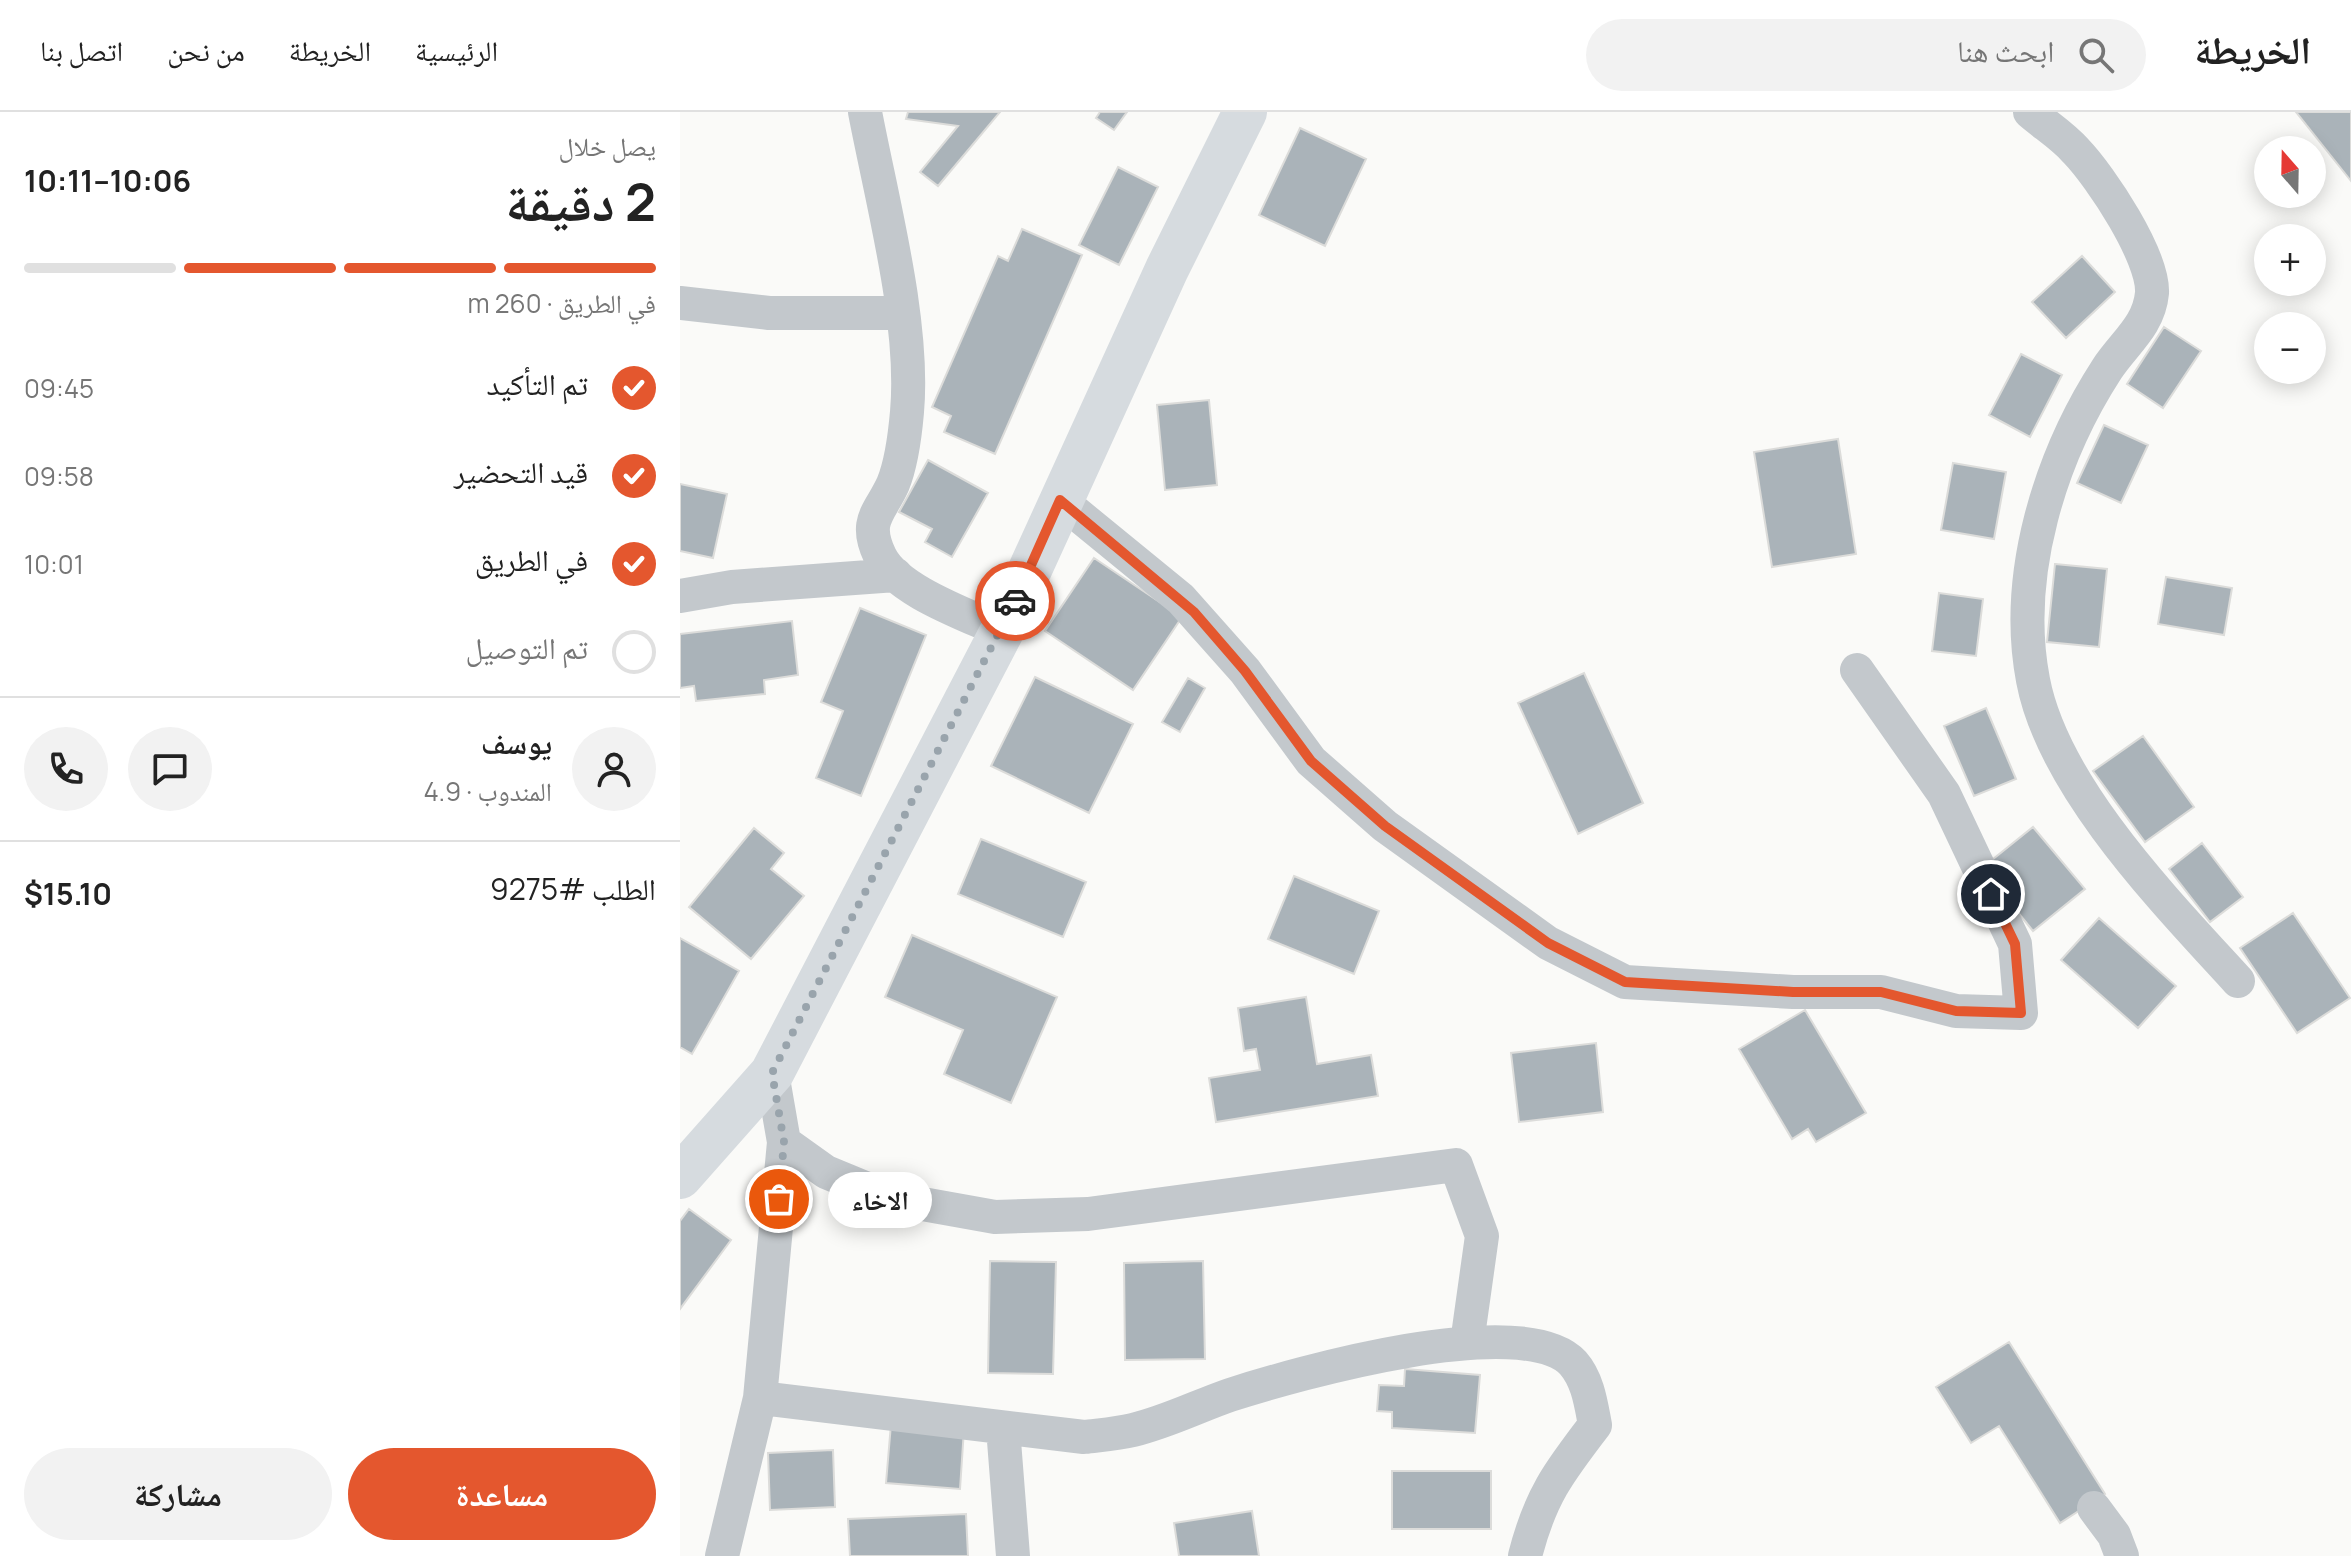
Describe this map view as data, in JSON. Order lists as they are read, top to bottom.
{
  "places": ["الاخاء"],
  "north": "top",
  "page": {
    "header": "الخريطة",
    "search": "ابحث هنا",
    "nav": [
      "الرئيسية",
      "الخريطة",
      "من نحن",
      "اتصل بنا"
    ],
    "heading": ["2 دقيقة", "يصل خلال", "10:06–10:11"],
    "panel": [
      "يوسف",
      "المندوب · 4.9",
      "الطلب #9275",
      "$15.10"
    ],
    "map_buttons": ["+", "−"],
    "bar": "في الطريق · 260 m",
    "list": [
      ["تم التأكيد", "09:45"],
      ["قيد التحضير", "09:58"],
      ["في الطريق", "10:01"],
      "تم التوصيل"
    ],
    "bubble": "الاخاء",
    "buttons": ["مساعدة", "مشاركة"]
  }
}
